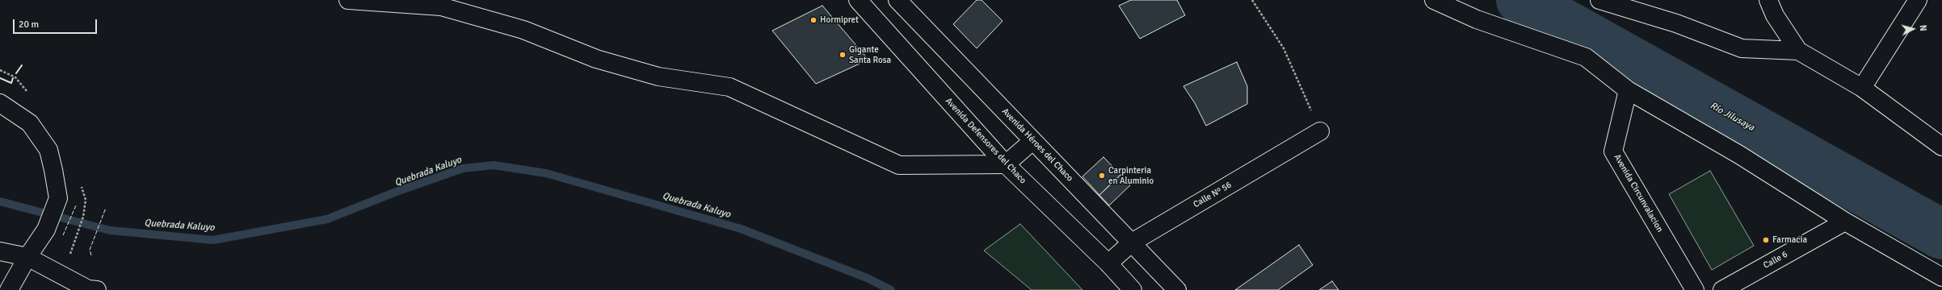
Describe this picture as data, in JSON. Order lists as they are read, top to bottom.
{
  "streets": {
    "street": [
      "Avenida Defensores del Chaco",
      "Avenida Héroes del Chaco",
      "Avenida Circunvalacion",
      "Calle Nº 56",
      "Calle 6"
    ]
  },
  "crossings": [
    ["Avenida Defensores del Chaco", "Calle Nº 56"],
    ["Avenida Héroes del Chaco", "Calle Nº 56"]
  ],
  "water": ["Río Jilusaya", "Quebrada Kaluyo"],
  "places": [
    "Hormipret",
    "Gigante Santa Rosa",
    "Carpinteria en Aluminio",
    "Farmacia"
  ],
  "scale_bar": "20 m",
  "north": "right"
}
